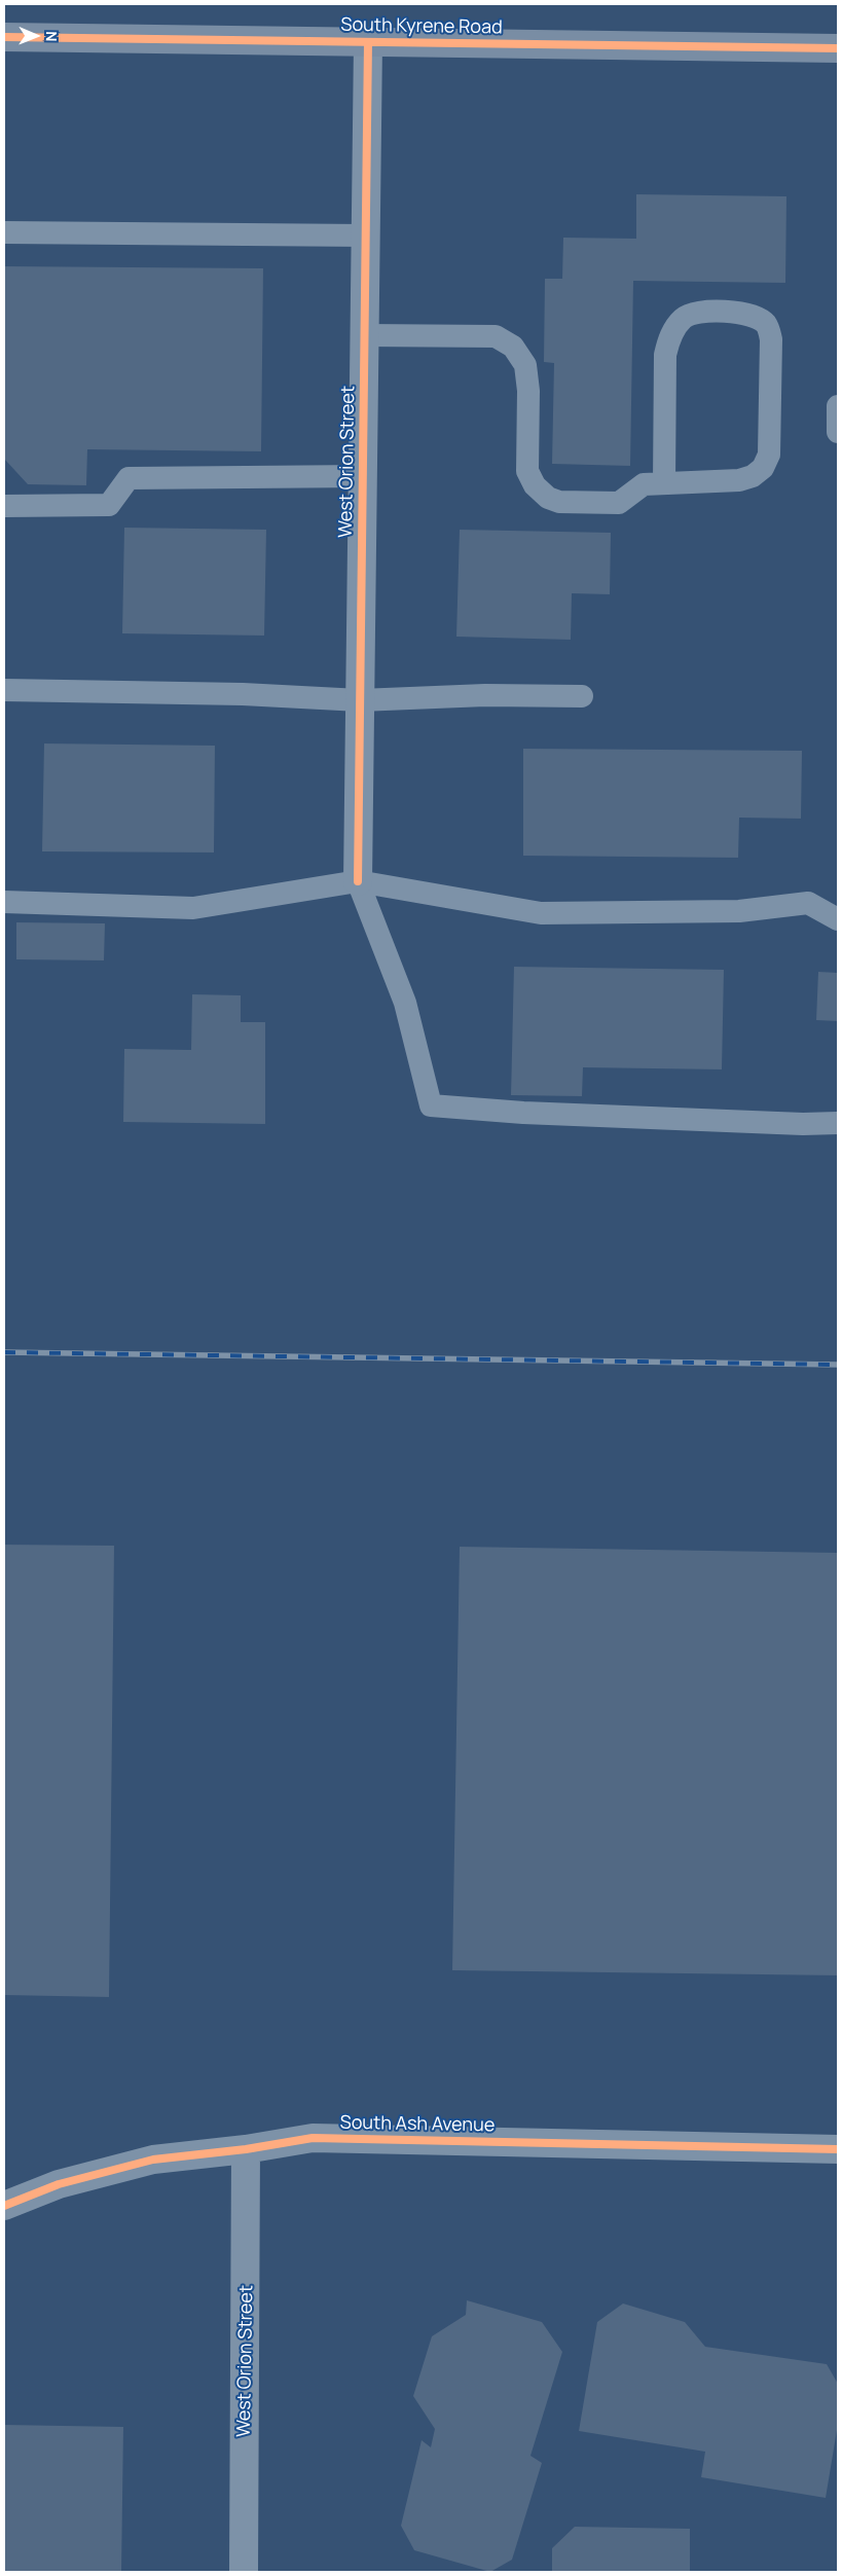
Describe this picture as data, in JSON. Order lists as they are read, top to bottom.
{
  "streets": {
    "main road": ["South Kyrene Road"],
    "street": ["West Orion Street", "South Ash Avenue"]
  },
  "crossings": [
    ["South Kyrene Road", "West Orion Street"],
    ["West Orion Street", "South Ash Avenue"]
  ],
  "north": "right"
}
